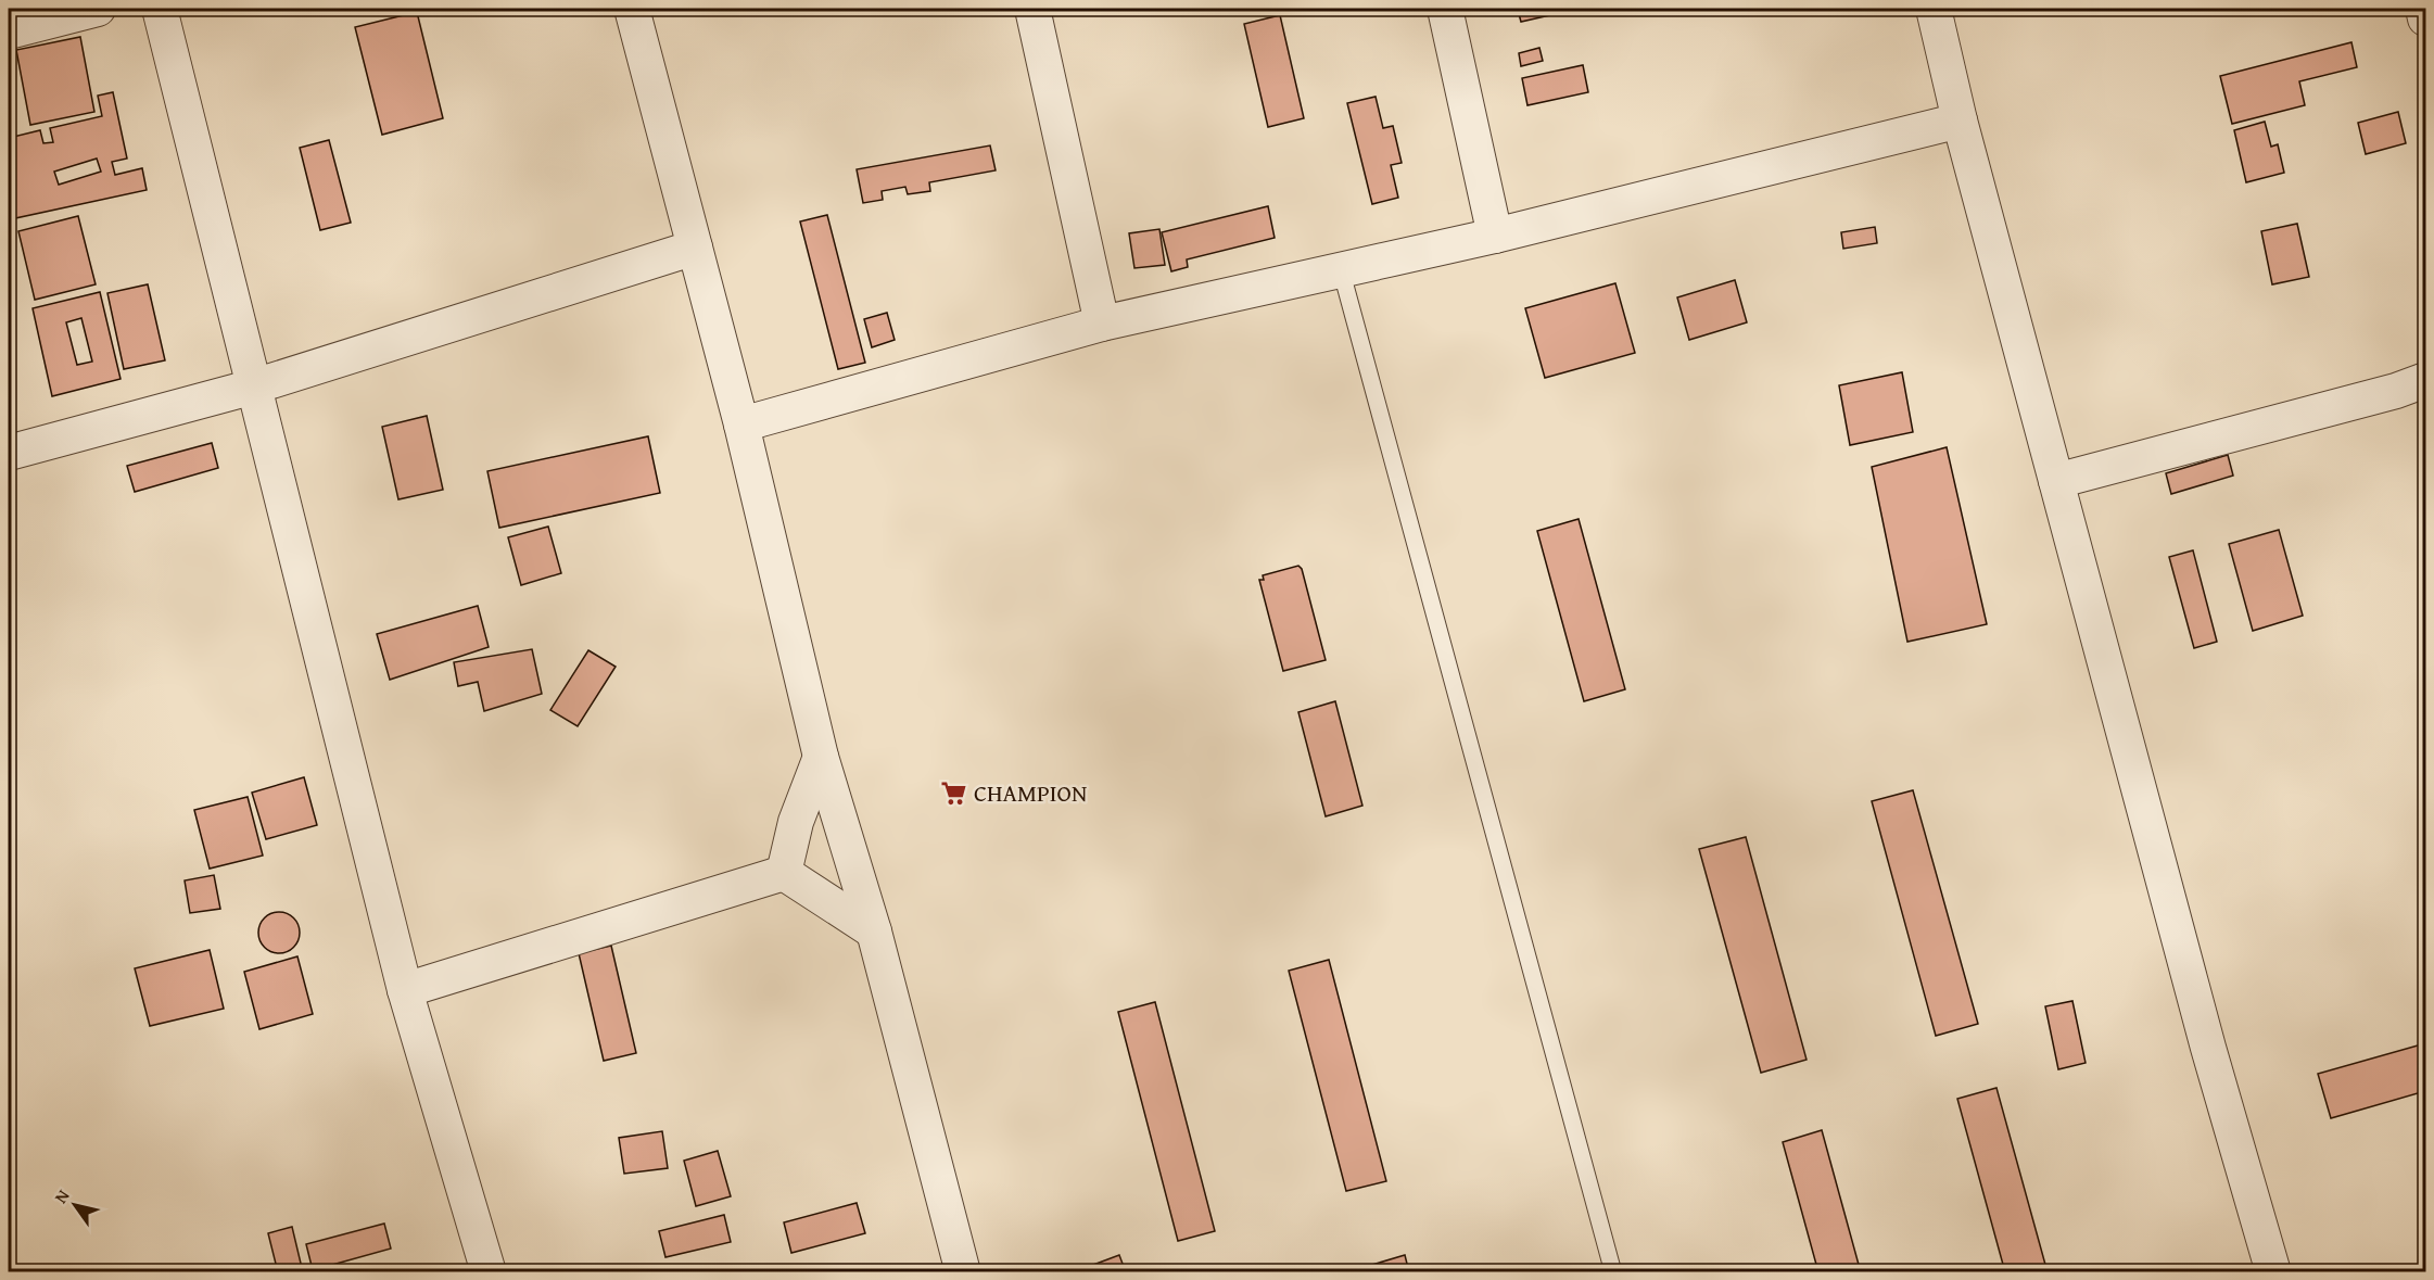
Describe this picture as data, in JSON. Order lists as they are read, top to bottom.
{
  "places": {
    "supermarket": ["CHAMPION"]
  },
  "north": "top left"
}
